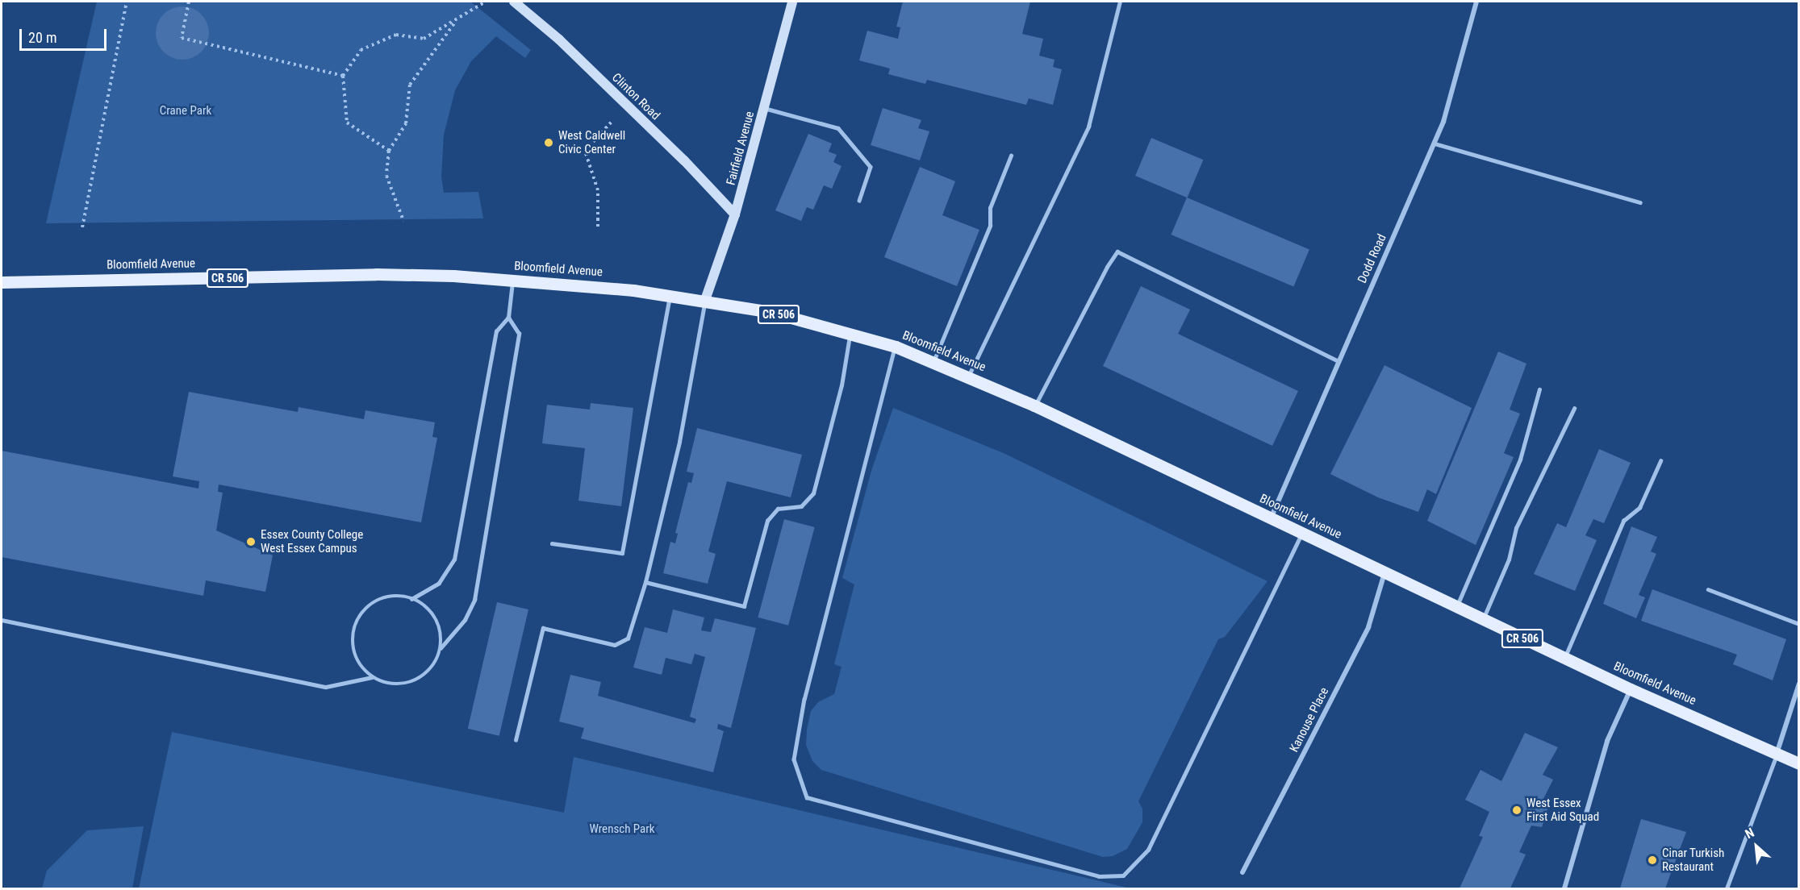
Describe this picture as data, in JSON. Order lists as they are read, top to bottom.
{
  "streets": {
    "main road": ["Bloomfield Avenue", "CR 506"],
    "street": [
      "Clinton Road",
      "Fairfield Avenue",
      "Dodd Road",
      "Kanouse Place"
    ]
  },
  "crossings": [
    ["Clinton Road", "Fairfield Avenue"],
    ["Fairfield Avenue", "Bloomfield Avenue"],
    ["Dodd Road", "Bloomfield Avenue"],
    ["Bloomfield Avenue", "Kanouse Place"]
  ],
  "parks": ["Crane Park", "Wrensch Park"],
  "places": [
    "West Caldwell Civic Center",
    "Essex County College West Essex Campus",
    "West Essex First Aid Squad",
    "Cinar Turkish Restaurant"
  ],
  "scale_bar": "20 m",
  "north": "top left"
}
